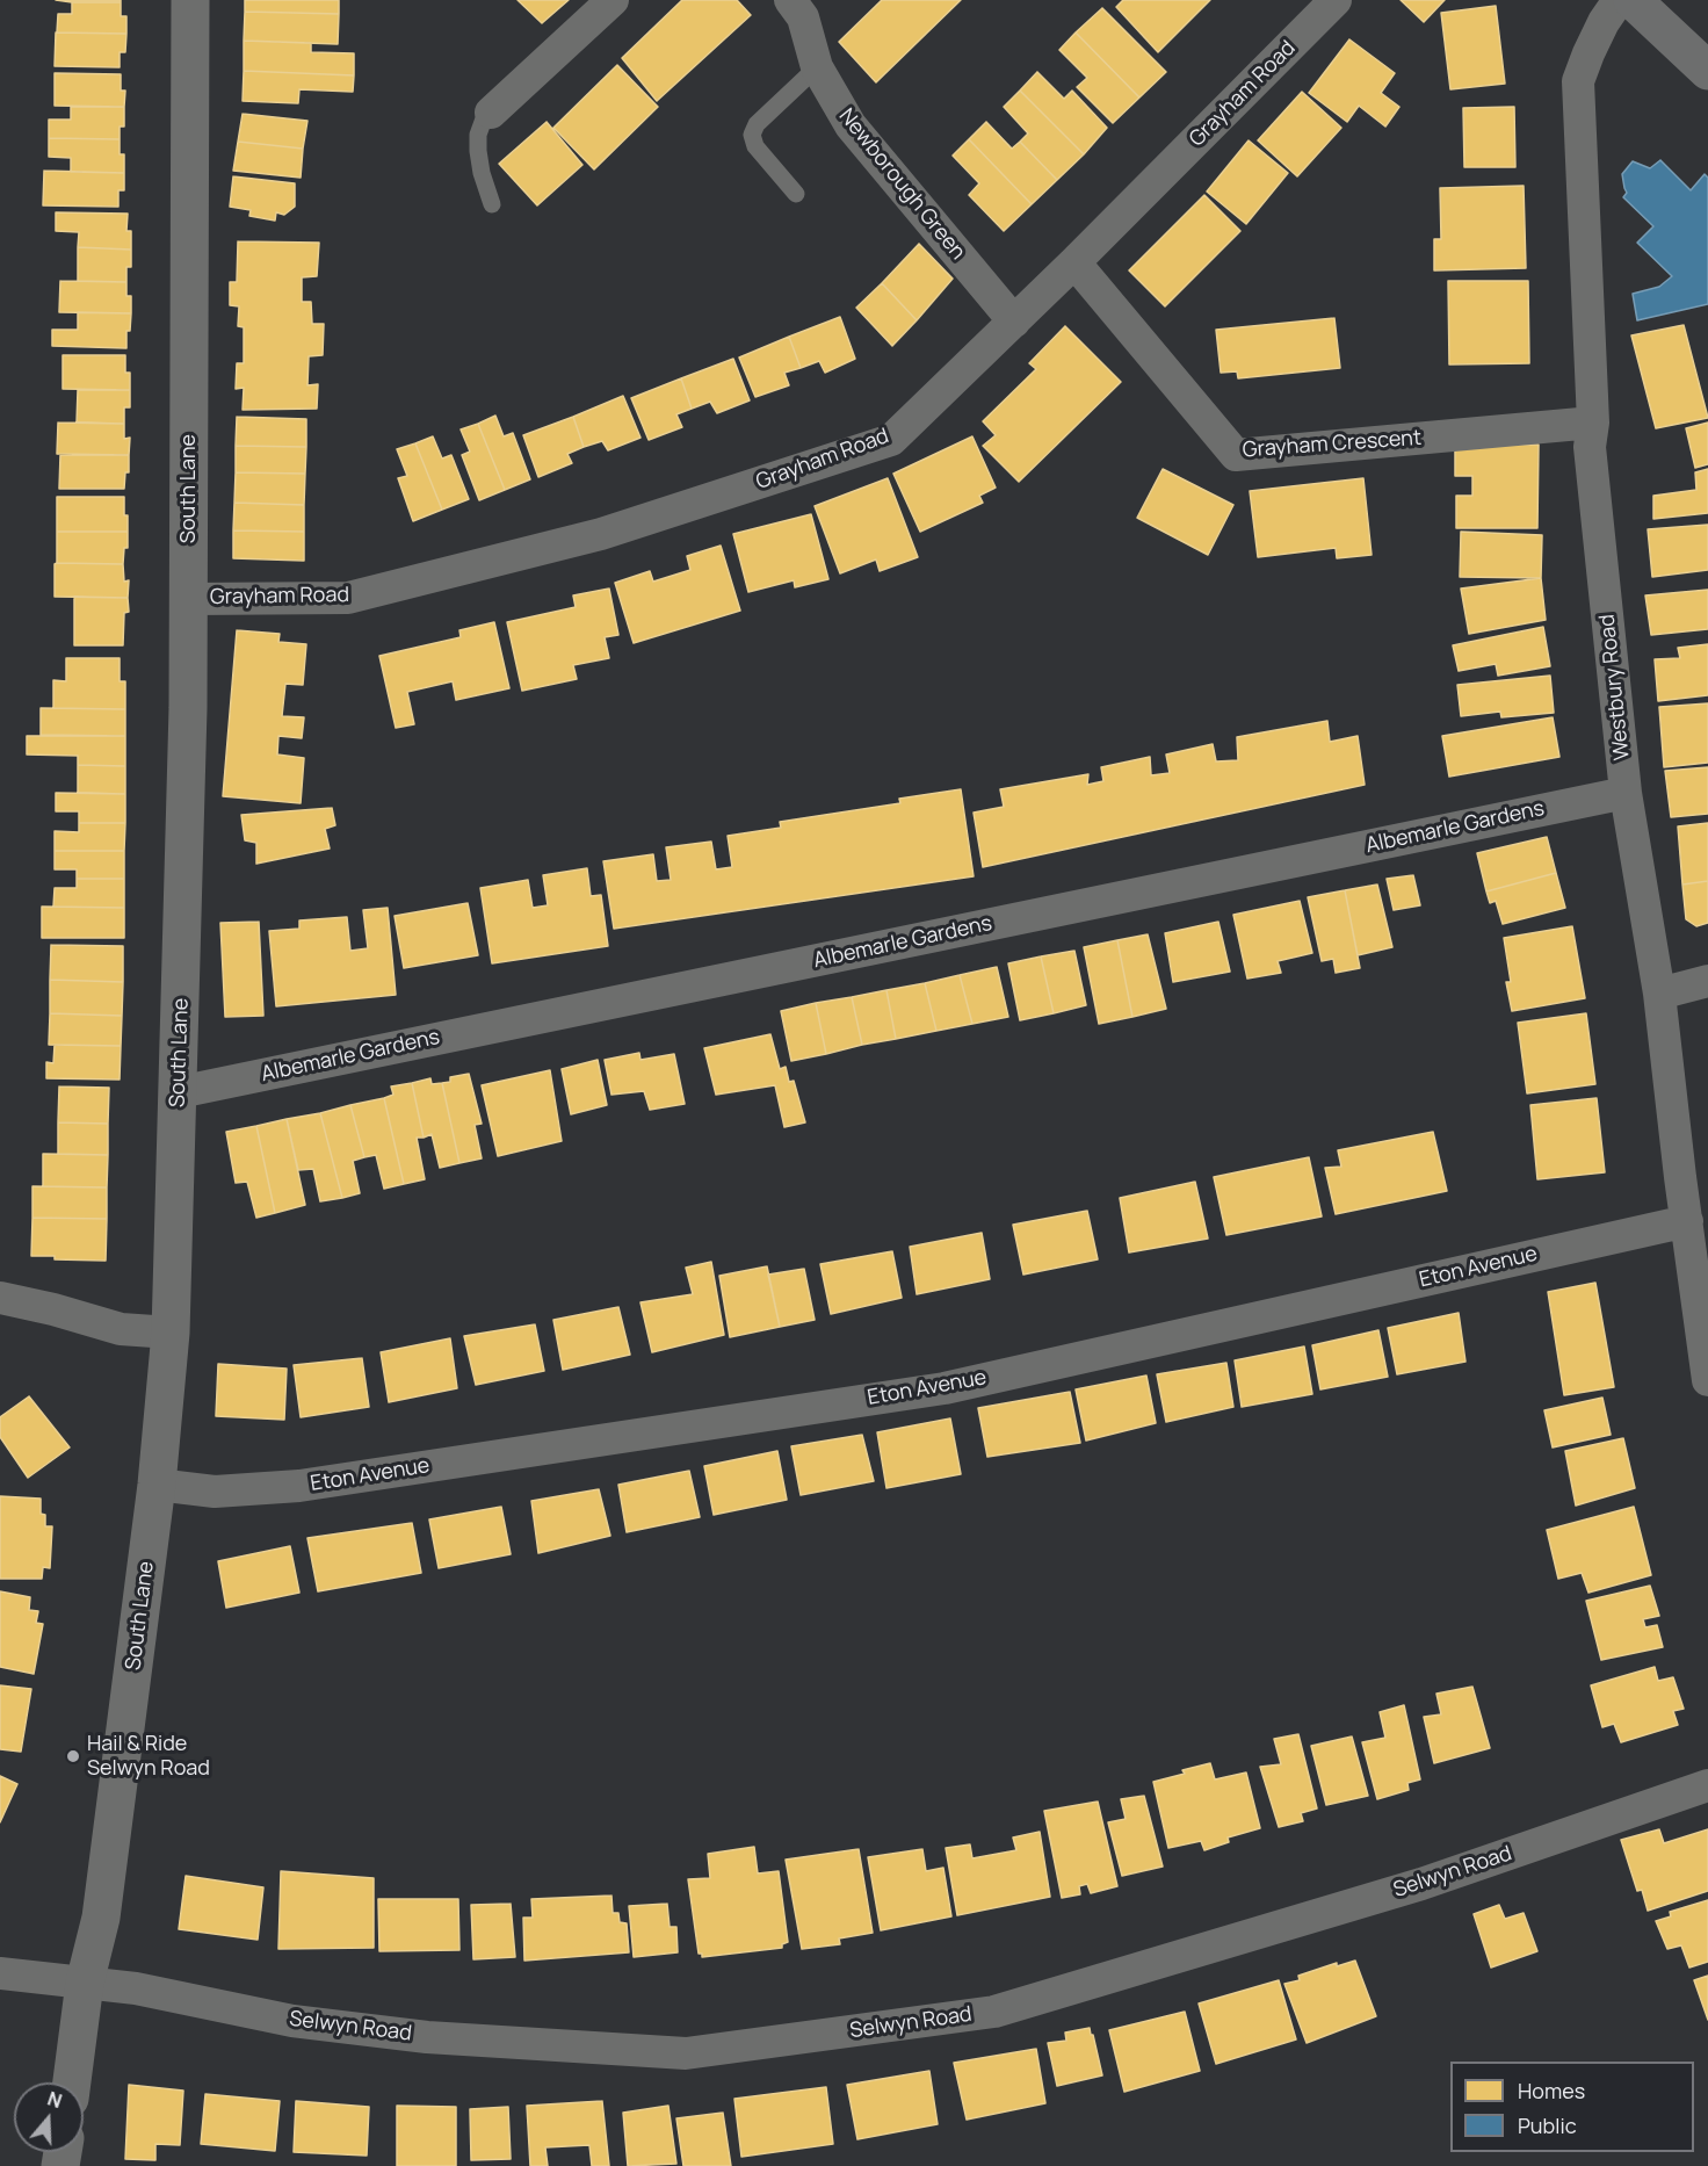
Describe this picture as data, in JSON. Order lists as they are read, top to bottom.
{
  "streets": {
    "street": [
      "Grayham Road",
      "Newborough Green",
      "Grayham Crescent",
      "South Lane",
      "Westbury Road",
      "Albemarle Gardens",
      "Eton Avenue",
      "Selwyn Road"
    ]
  },
  "crossings": [
    ["Grayham Road", "Newborough Green"],
    ["Grayham Road", "Grayham Crescent"],
    ["Grayham Road", "South Lane"],
    ["Grayham Crescent", "Westbury Road"],
    ["South Lane", "Albemarle Gardens"],
    ["South Lane", "Eton Avenue"],
    ["South Lane", "Selwyn Road"],
    ["Westbury Road", "Albemarle Gardens"],
    ["Westbury Road", "Eton Avenue"]
  ],
  "places": ["Hail & Ride Selwyn Road"],
  "legend": ["Homes", "Public"],
  "north": "top"
}
